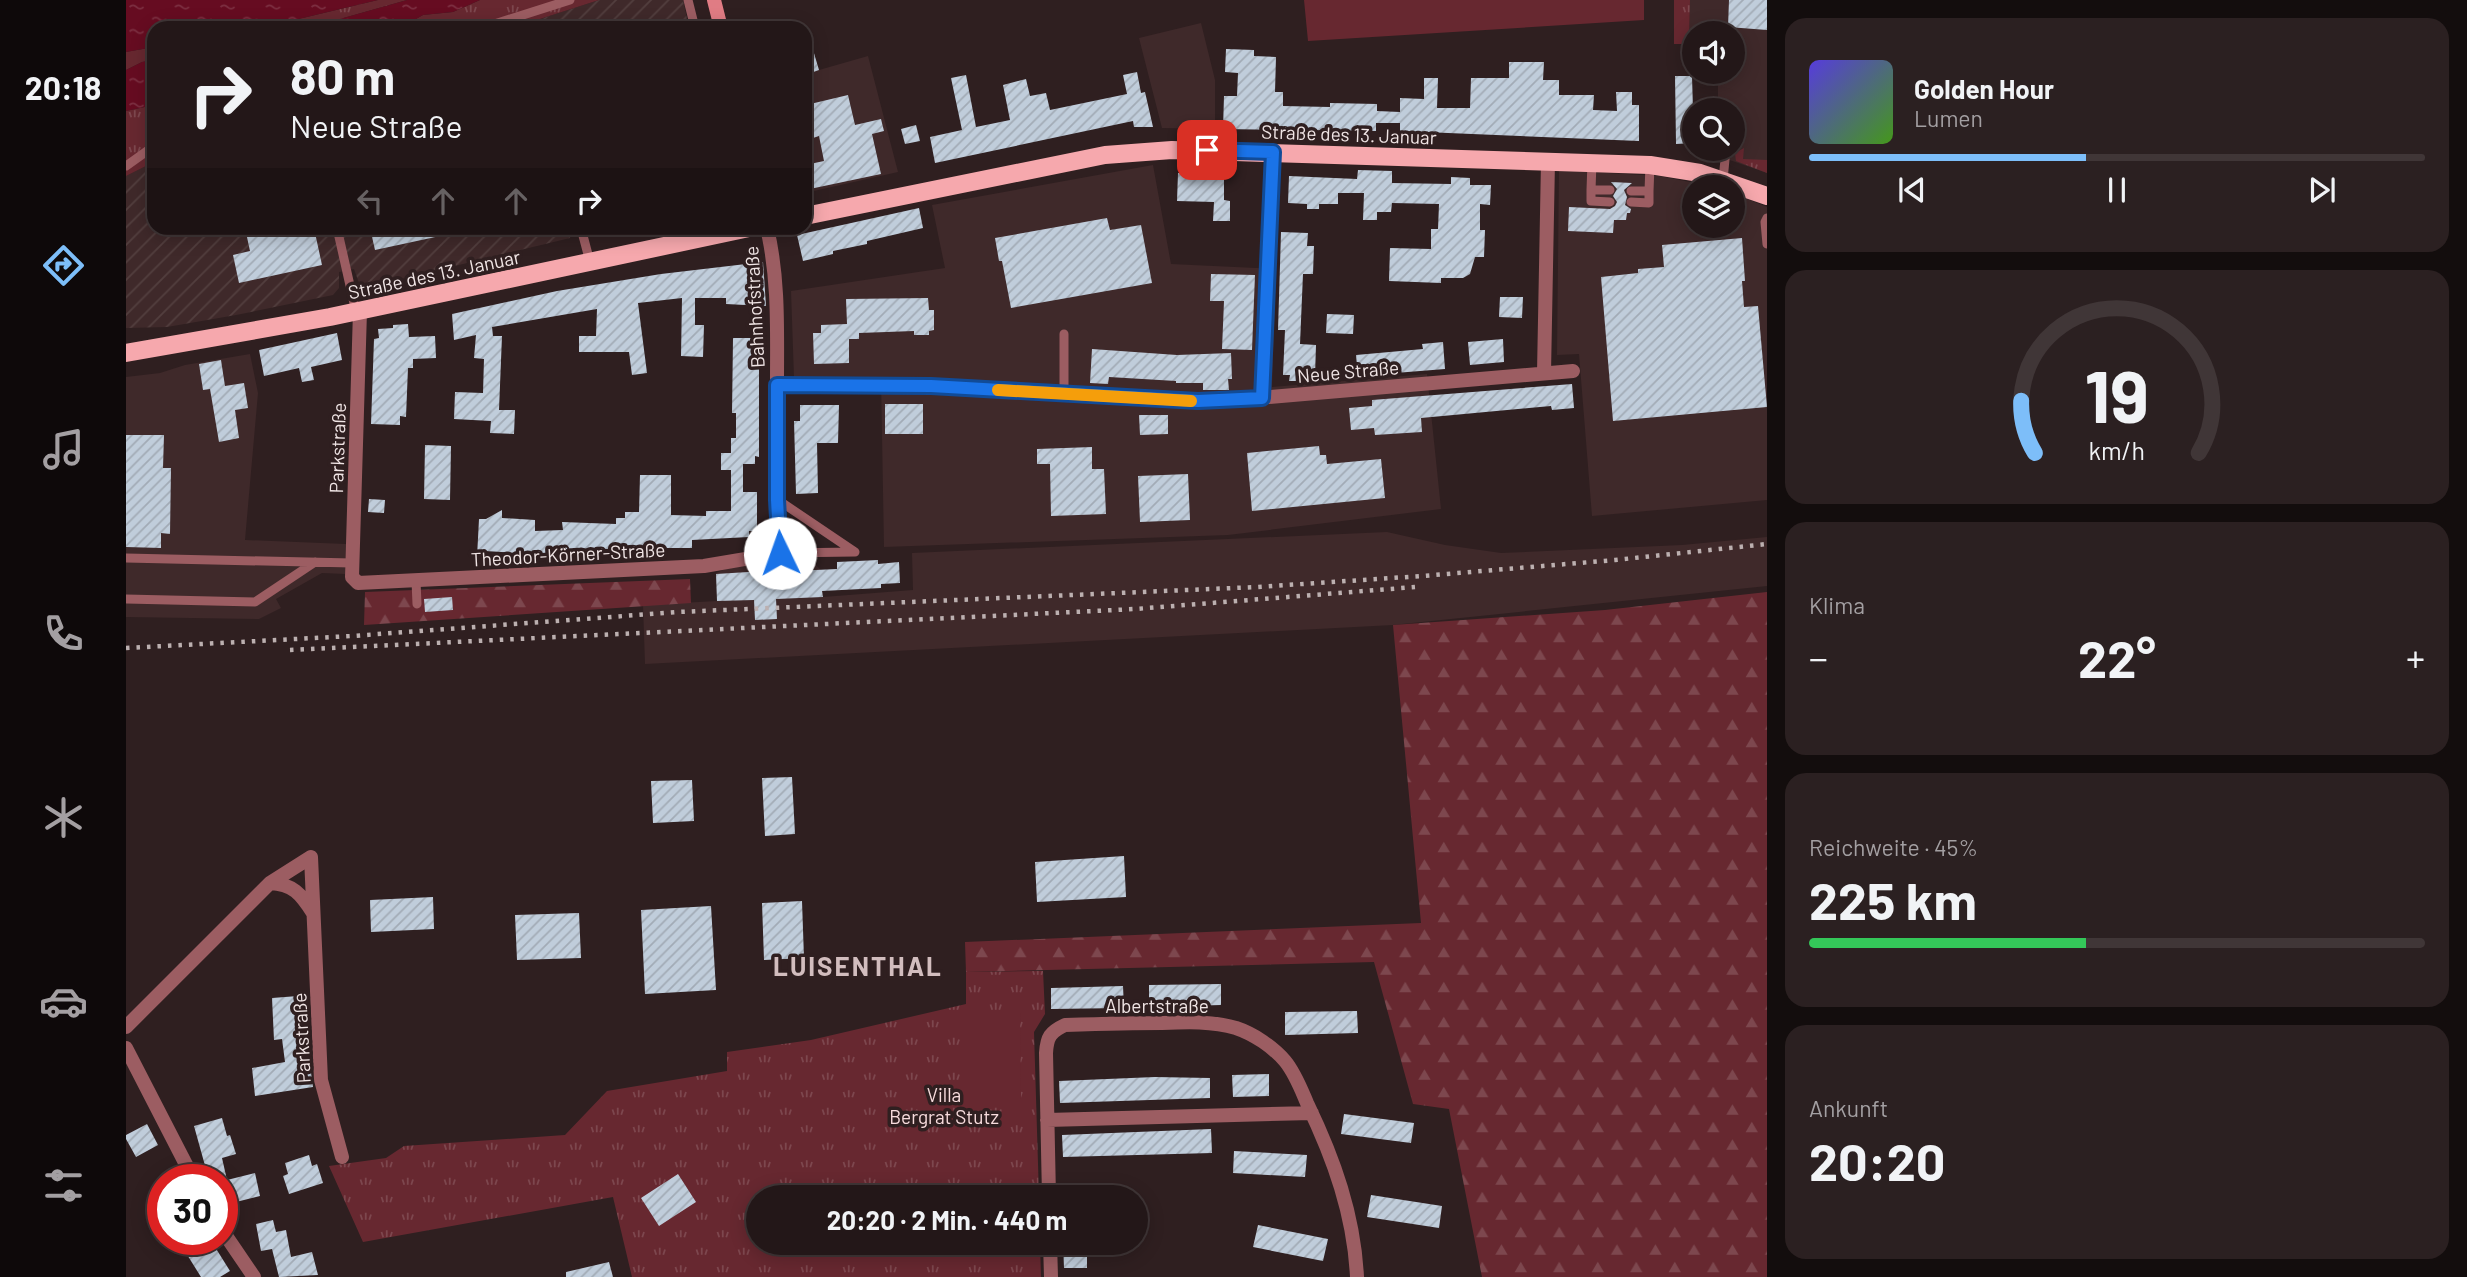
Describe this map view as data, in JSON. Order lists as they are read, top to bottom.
{
  "streets": {
    "main road": ["Straße des 13. Januar"],
    "street": [
      "Bahnhofstraße",
      "Neue Straße",
      "Parkstraße",
      "Theodor-Körner-Straße",
      "Albertstraße"
    ]
  },
  "crossings": [
    ["Straße des 13. Januar", "Parkstraße"],
    ["Bahnhofstraße", "Neue Straße"],
    ["Bahnhofstraße", "Theodor-Körner-Straße"],
    ["Parkstraße", "Theodor-Körner-Straße"]
  ],
  "districts": ["LUISENTHAL"],
  "parks": ["Villa Bergrat Stutz"],
  "page": {
    "tabs": "20:18",
    "turn": ["80 m", "Neue Straße"],
    "song": ["Golden Hour", "Lumen"],
    "tile": [
      "Klima",
      ["Reichweite · 45%", "225 km"],
      ["Ankunft", "20:20"]
    ],
    "heat": ["−", "22°", "+"],
    "limit": "30",
    "trip": "20:20 · 2 Min. · 440 m",
    "gauge": ["19", "km/h"]
  }
}
